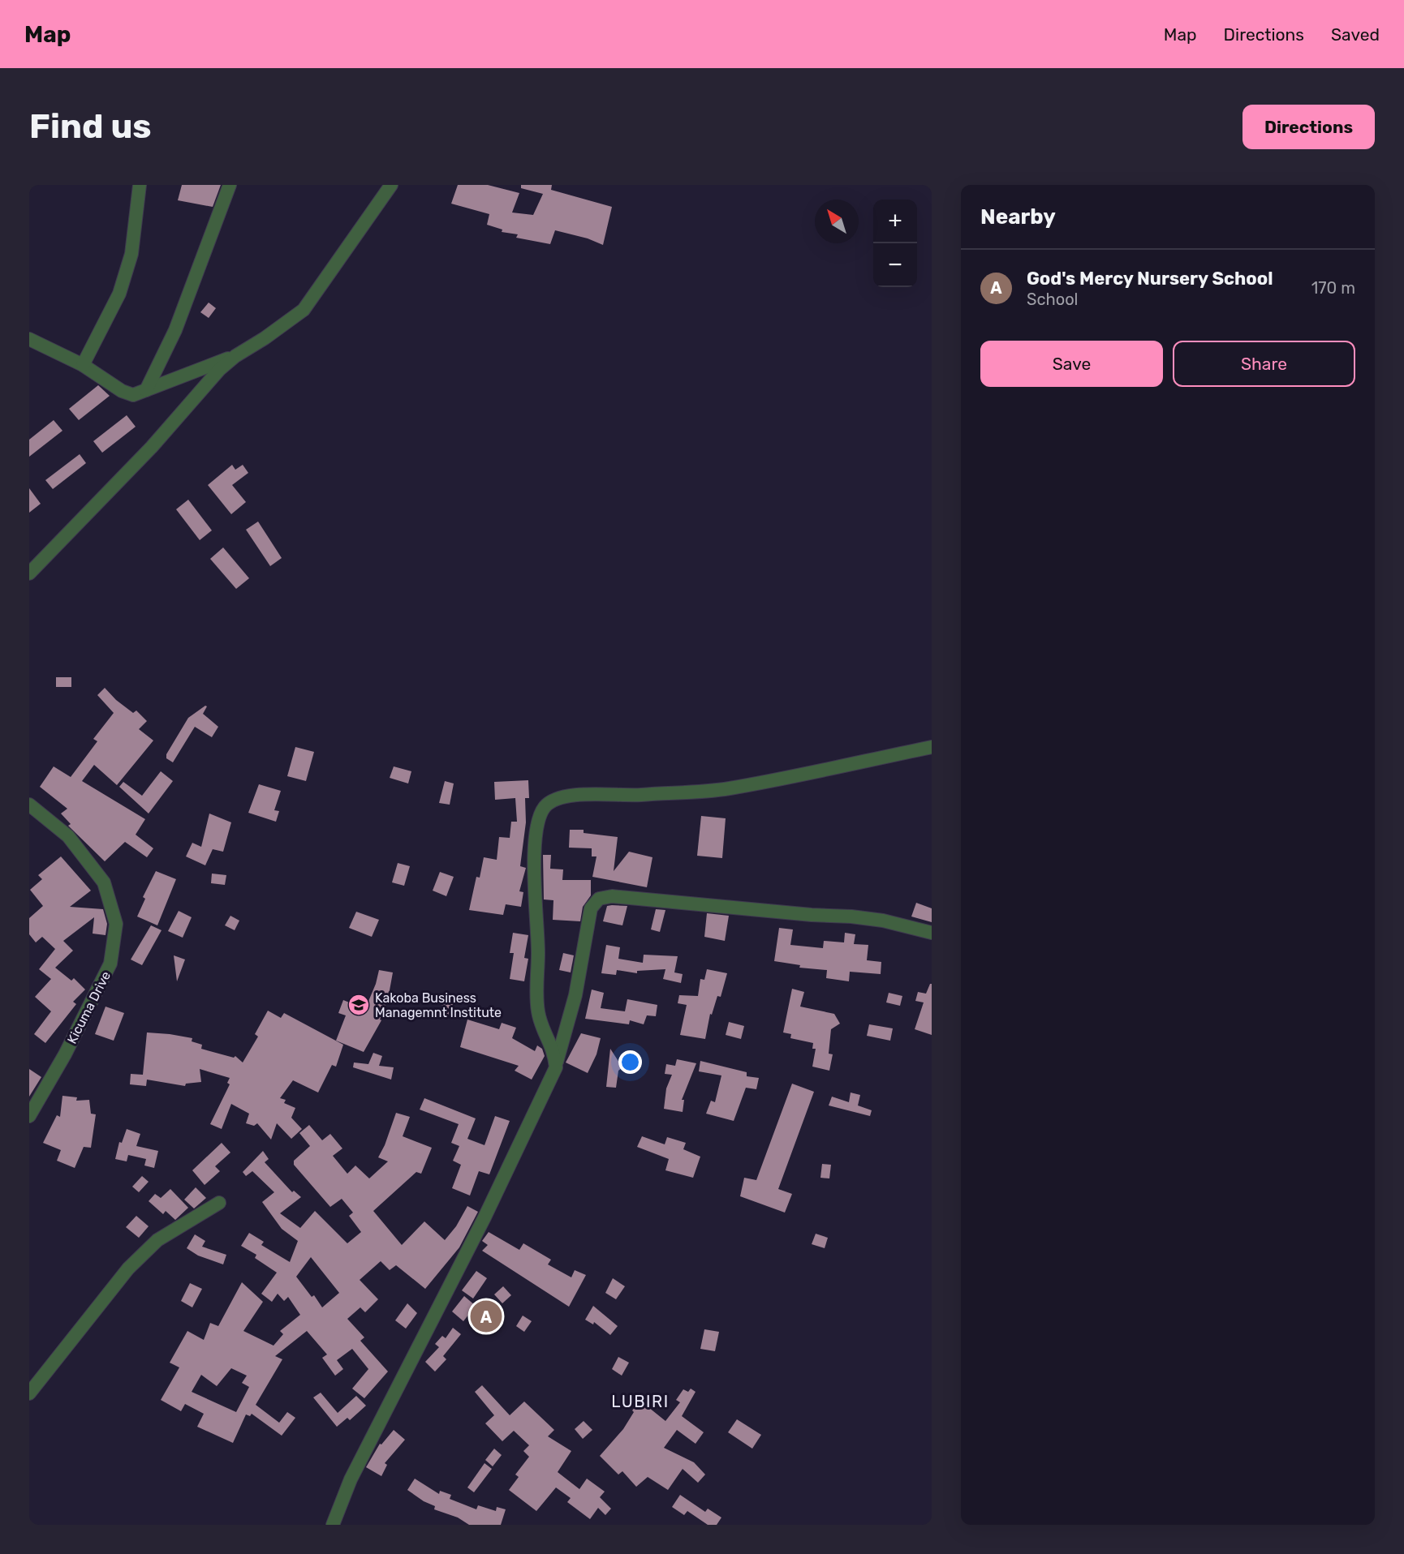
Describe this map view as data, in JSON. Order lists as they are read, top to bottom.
{
  "streets": {
    "street": ["Kicuma Drive"]
  },
  "districts": ["LUBIRI"],
  "places": {
    "school or university": ["Kakoba Business Managemnt Institute"]
  },
  "north": "top left",
  "page": {
    "header": "Map",
    "nav": ["Map", "Directions", "Saved"],
    "buttons": [
      "Directions",
      ["Save", "Share"]
    ],
    "title": "Find us",
    "heading": "Nearby",
    "map_buttons": ["+", "−"],
    "list": [
      {
        "mark": "A",
        "name": "God's Mercy Nursery School",
        "note": "School",
        "value": "170 m"
      }
    ],
    "pins": "A"
  }
}
